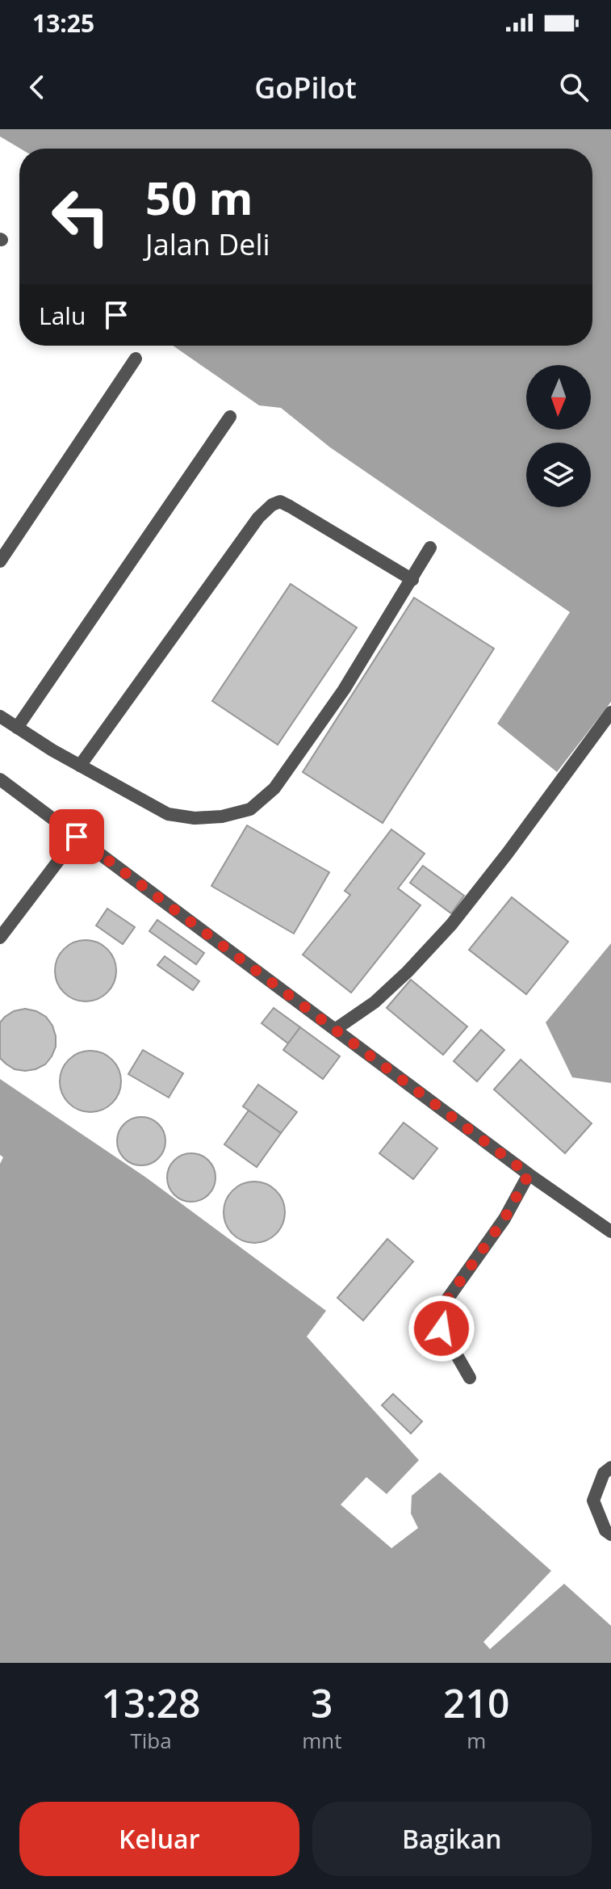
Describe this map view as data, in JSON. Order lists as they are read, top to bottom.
{
  "north": "bottom",
  "page": {
    "status": "13:25",
    "header": "GoPilot",
    "turn": ["50 m", "Jalan Deli"],
    "then": "Lalu",
    "eta": [
      "13:28",
      "Tiba",
      "3",
      "mnt",
      "210",
      "m"
    ],
    "buttons": ["Keluar", "Bagikan"]
  }
}
